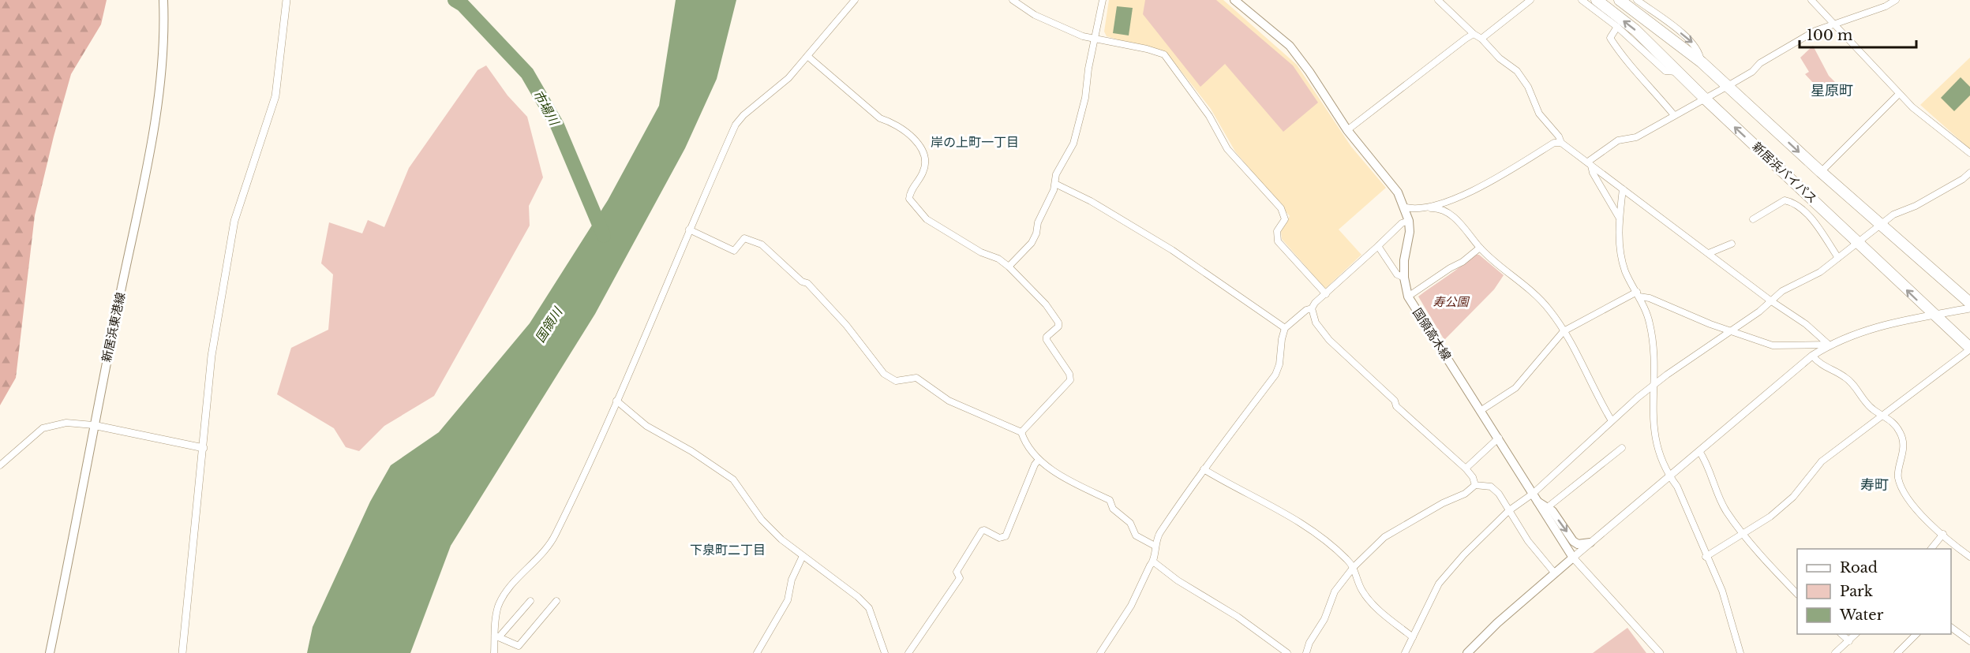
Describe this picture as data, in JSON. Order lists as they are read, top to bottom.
{
  "streets": {
    "highway": ["新居浜バイパス"],
    "main road": ["新居浜東港線", "国領高木線"]
  },
  "districts": [
    "星原町",
    "岸の上町一丁目",
    "寿町",
    "下泉町二丁目"
  ],
  "water": ["市場川", "国領川"],
  "parks": ["寿公園"],
  "legend": ["Road", "Park", "Water"],
  "scale_bar": "100 m"
}
